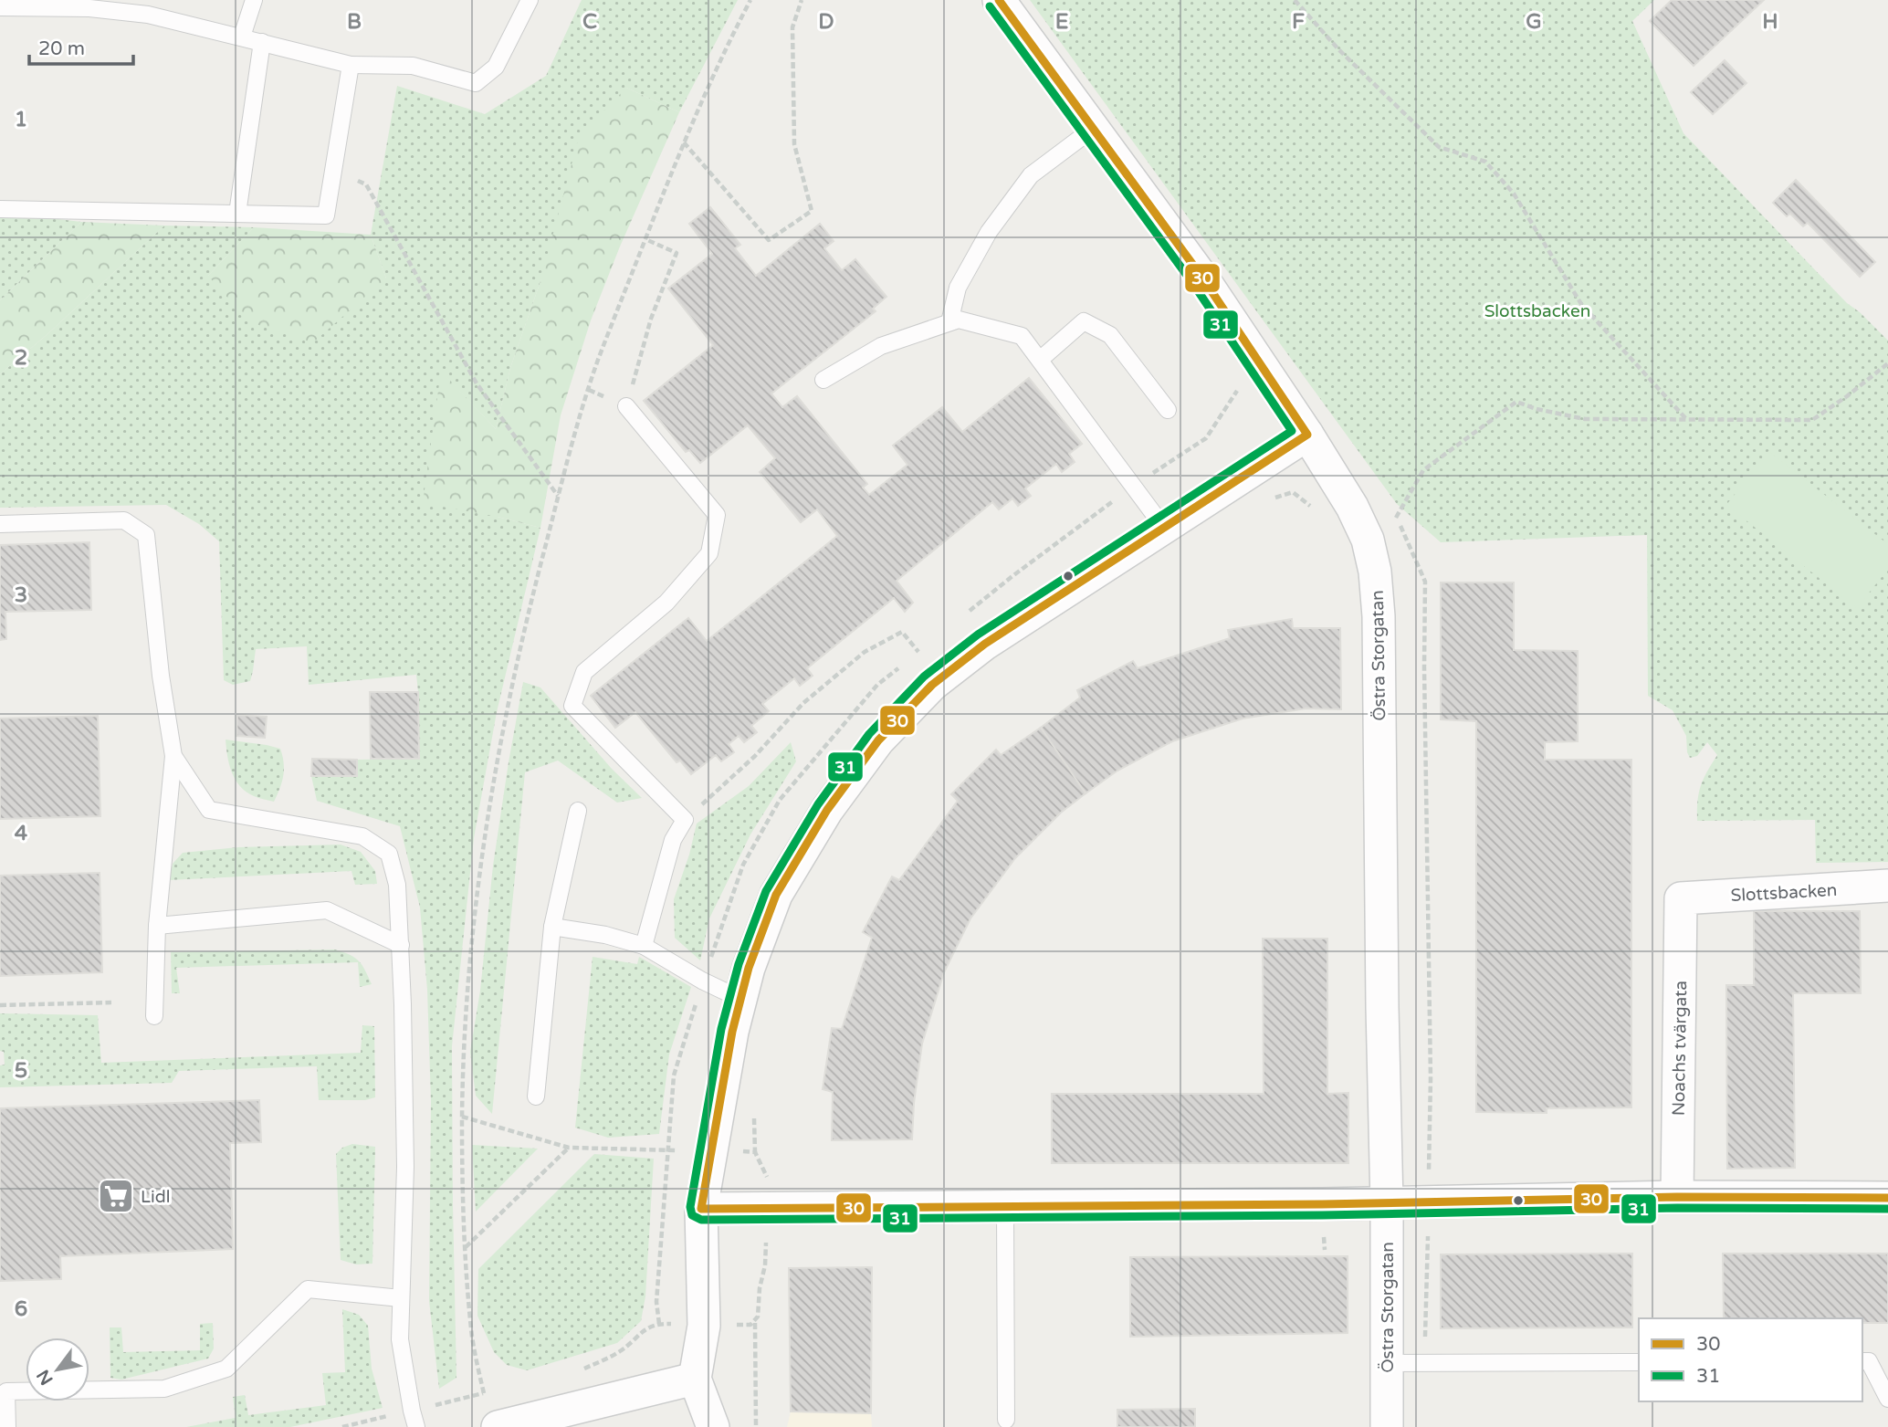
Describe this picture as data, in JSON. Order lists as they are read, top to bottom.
{
  "streets": {
    "street": ["Östra Storgatan", "Slottsbacken", "Noachs tvärgata"]
  },
  "crossings": [
    ["Slottsbacken", "Noachs tvärgata"]
  ],
  "parks": ["Slottsbacken"],
  "places": {
    "supermarket": ["Lidl"]
  },
  "lines": ["transit line 30", "transit line 31"],
  "legend": ["30", "31"],
  "scale_bar": "20 m",
  "north": "bottom left",
  "grid": {
    "columns": [
      "B",
      "C",
      "D",
      "E",
      "F",
      "G",
      "H"
    ],
    "rows": [
      "1",
      "2",
      "3",
      "4",
      "5",
      "6"
    ]
  }
}
